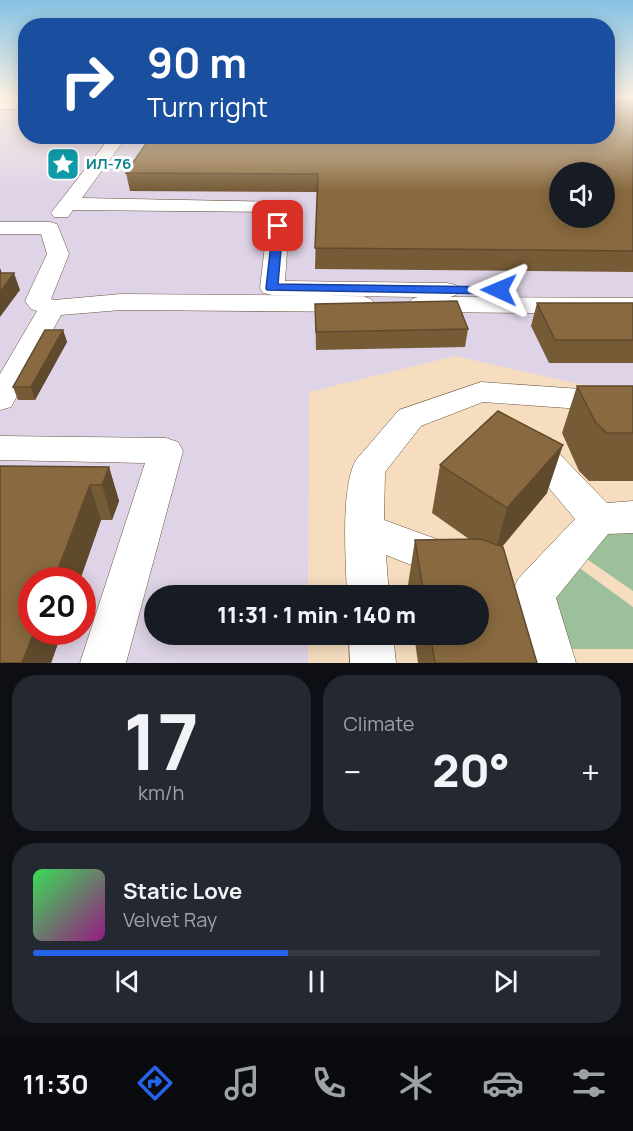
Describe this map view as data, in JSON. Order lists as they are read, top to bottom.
{
  "places": {
    "place": ["ИЛ-76"]
  },
  "page": {
    "turn": ["90 m", "Turn right"],
    "limit": "20",
    "trip": "11:31 · 1 min · 140 m",
    "tile": [
      ["17", "km/h"],
      "Climate"
    ],
    "heat": ["−", "20°", "+"],
    "song": ["Static Love", "Velvet Ray"],
    "tabs": "11:30"
  }
}
